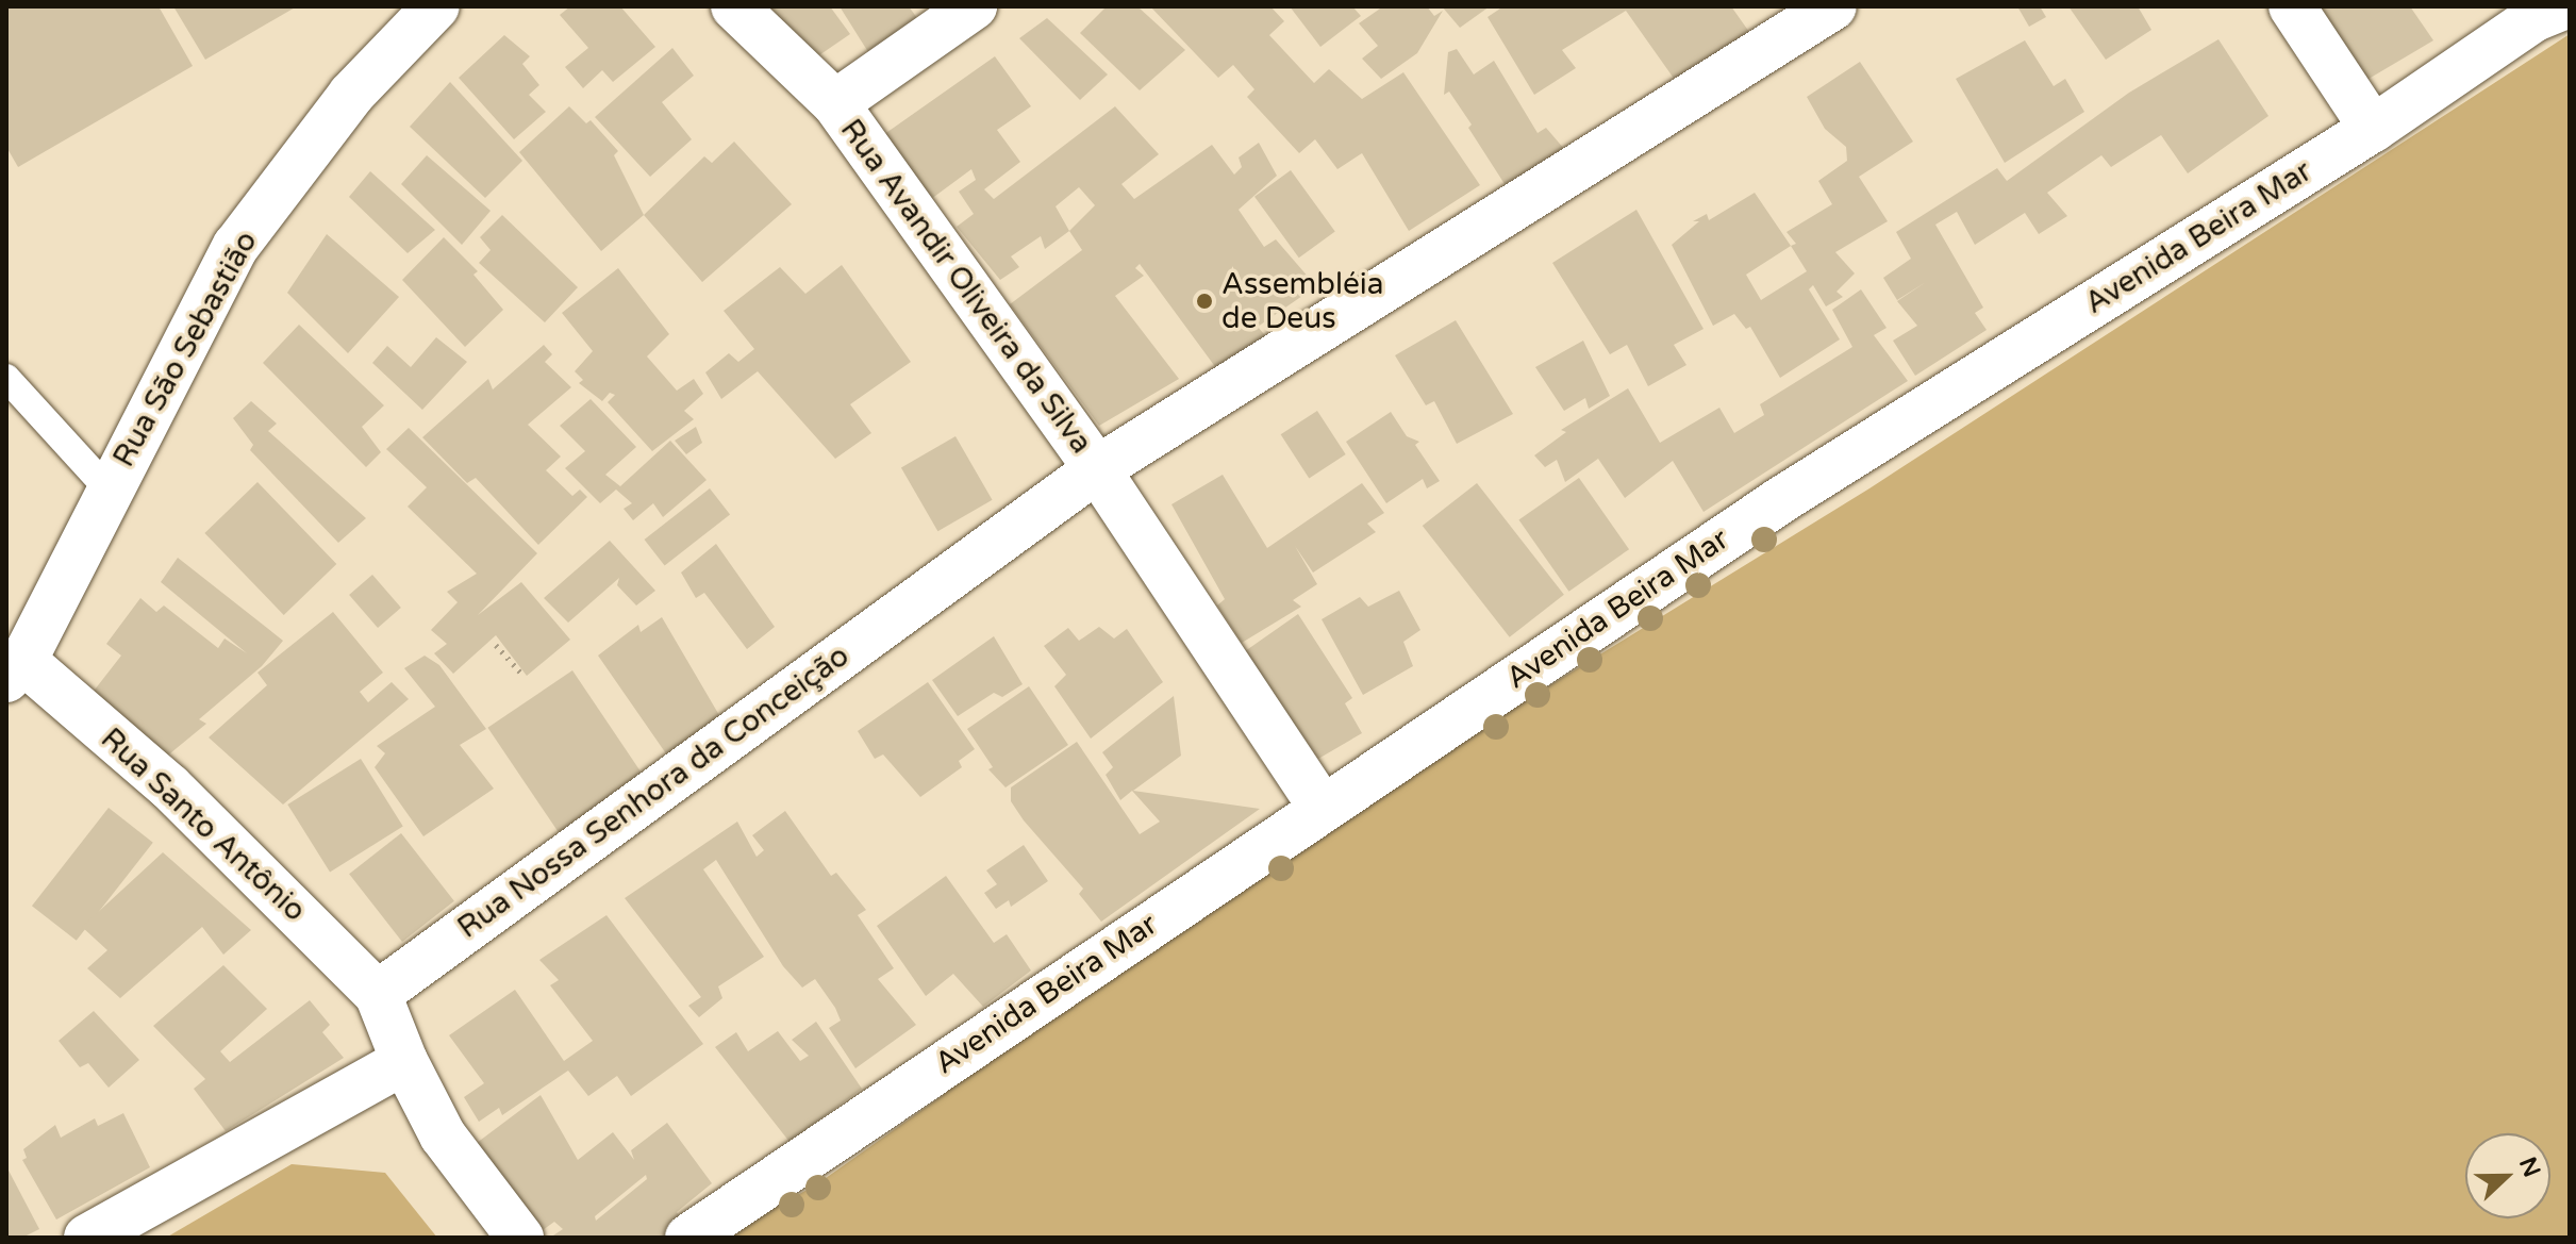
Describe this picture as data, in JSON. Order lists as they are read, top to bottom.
{
  "streets": {
    "street": [
      "Avenida Beira Mar",
      "Rua Avandir Oliveira da Silva",
      "Rua São Sebastião",
      "Rua Nossa Senhora da Conceição",
      "Rua Santo Antônio"
    ]
  },
  "crossings": [
    ["Avenida Beira Mar", "Rua Avandir Oliveira da Silva"],
    ["Rua Avandir Oliveira da Silva", "Rua Nossa Senhora da Conceição"],
    ["Rua São Sebastião", "Rua Santo Antônio"],
    ["Rua Nossa Senhora da Conceição", "Rua Santo Antônio"]
  ],
  "places": ["Assembléia de Deus"],
  "north": "right"
}
